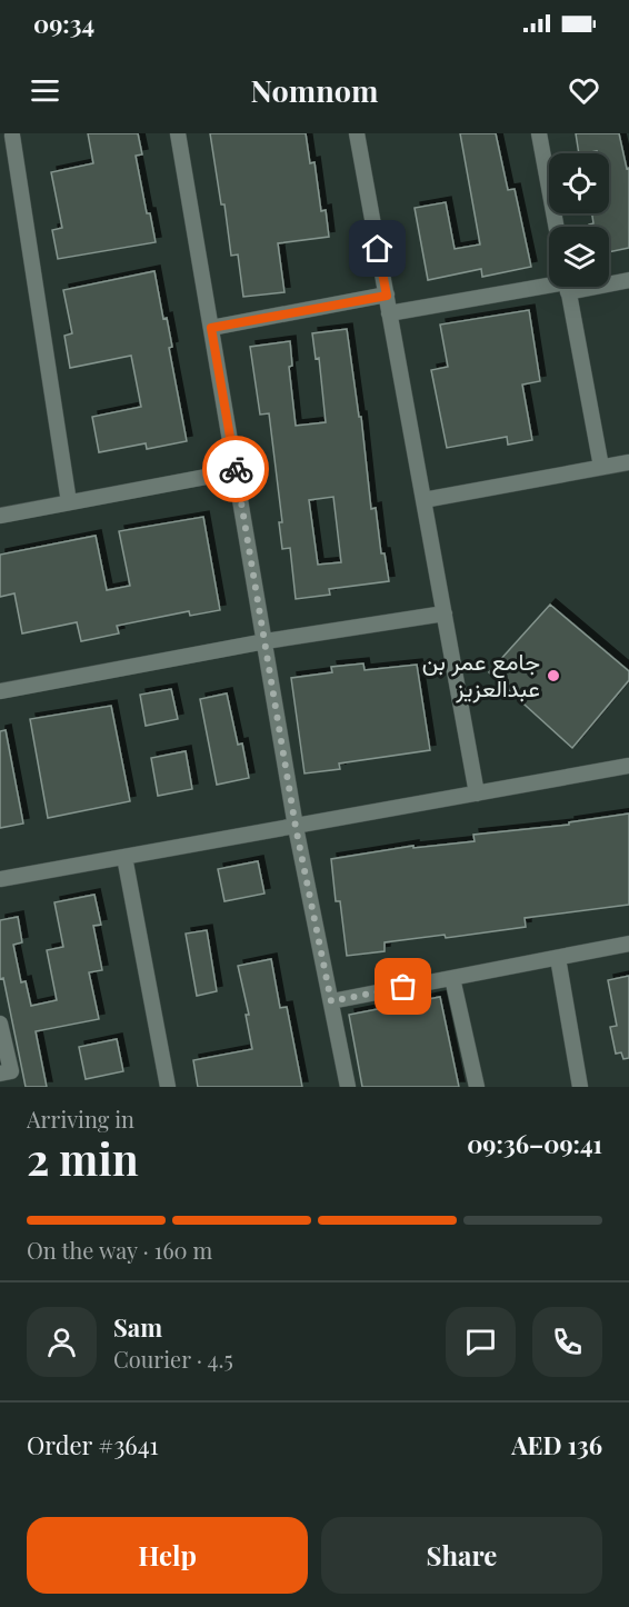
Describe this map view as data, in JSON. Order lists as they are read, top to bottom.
{
  "places": ["جامع عمر بن عبدالعزيز"],
  "page": {
    "status": "09:34",
    "header": "Nomnom",
    "heading": ["2 min", "Arriving in", "09:36–09:41"],
    "panel": [
      "Sam",
      "Courier · 4.5",
      "Order #3641",
      "AED 136"
    ],
    "bar": "On the way · 160 m",
    "buttons": ["Help", "Share"]
  }
}
